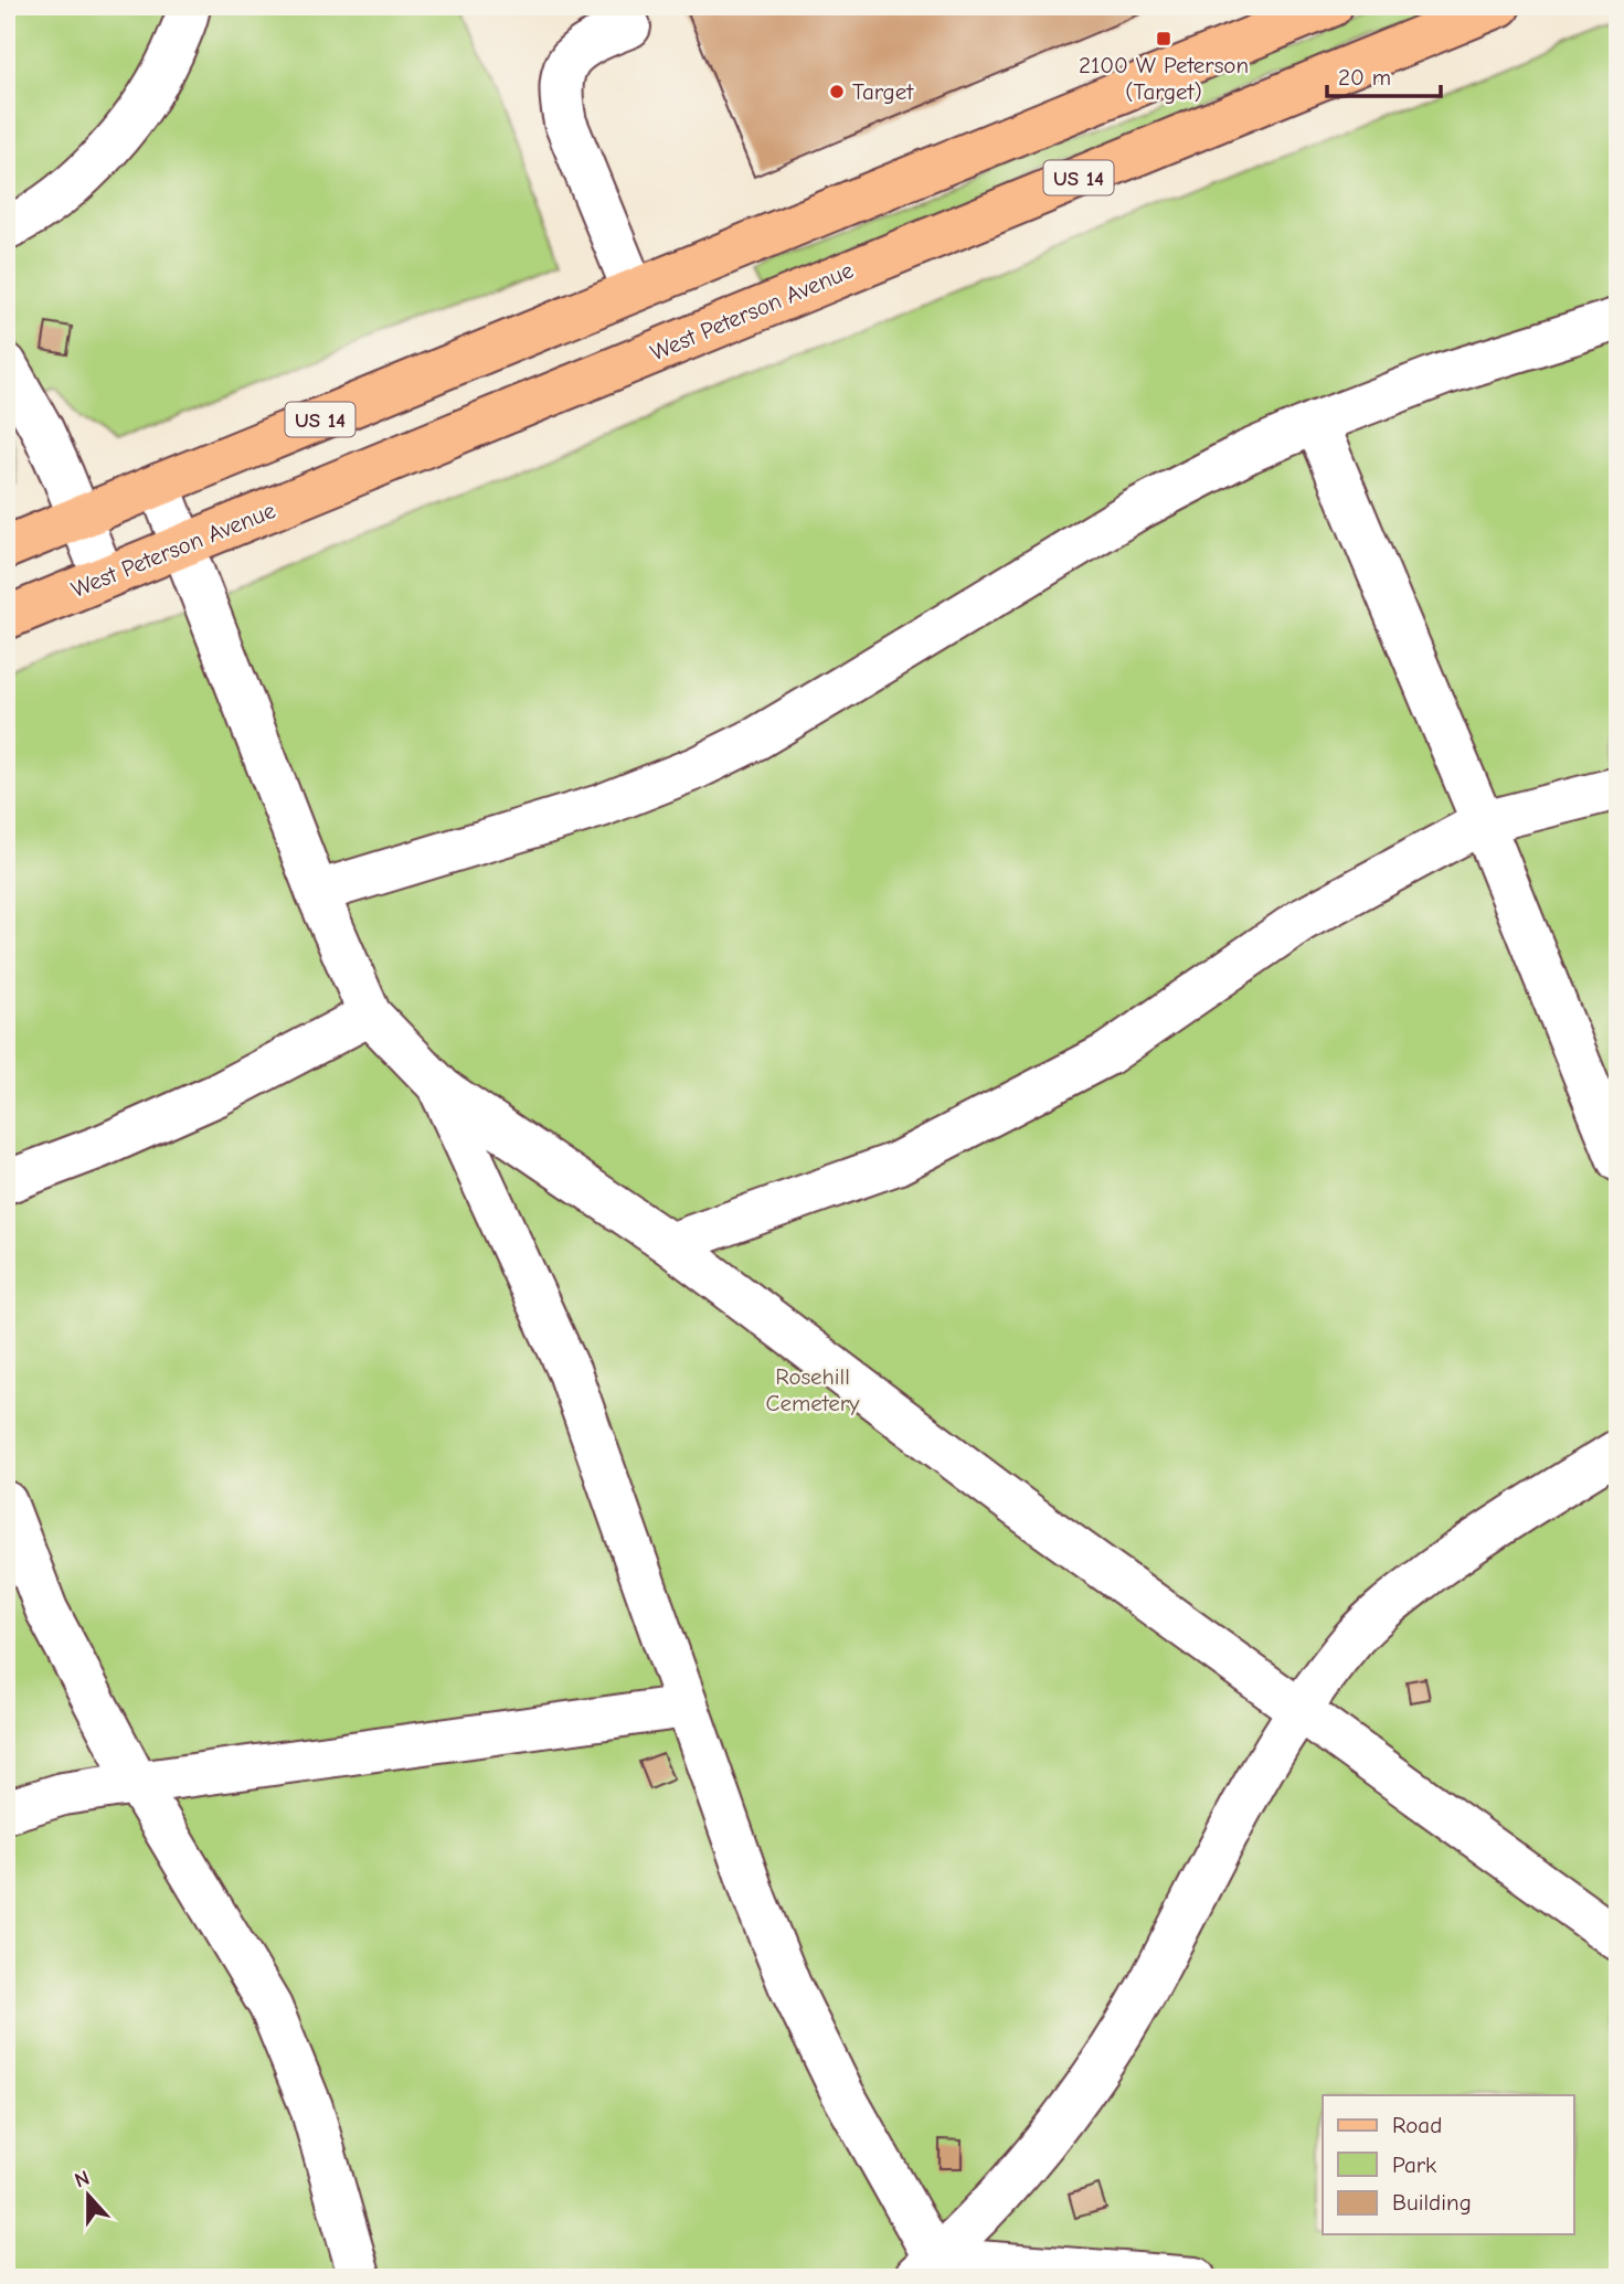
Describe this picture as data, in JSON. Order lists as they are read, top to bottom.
{
  "streets": {
    "main road": ["US 14", "West Peterson Avenue"]
  },
  "parks": ["Rosehill Cemetery"],
  "places": {
    "transit": ["2100 W Peterson (Target)"],
    "other": ["Target"]
  },
  "legend": ["Road", "Park", "Building"],
  "scale_bar": "20 m",
  "north": "top"
}
